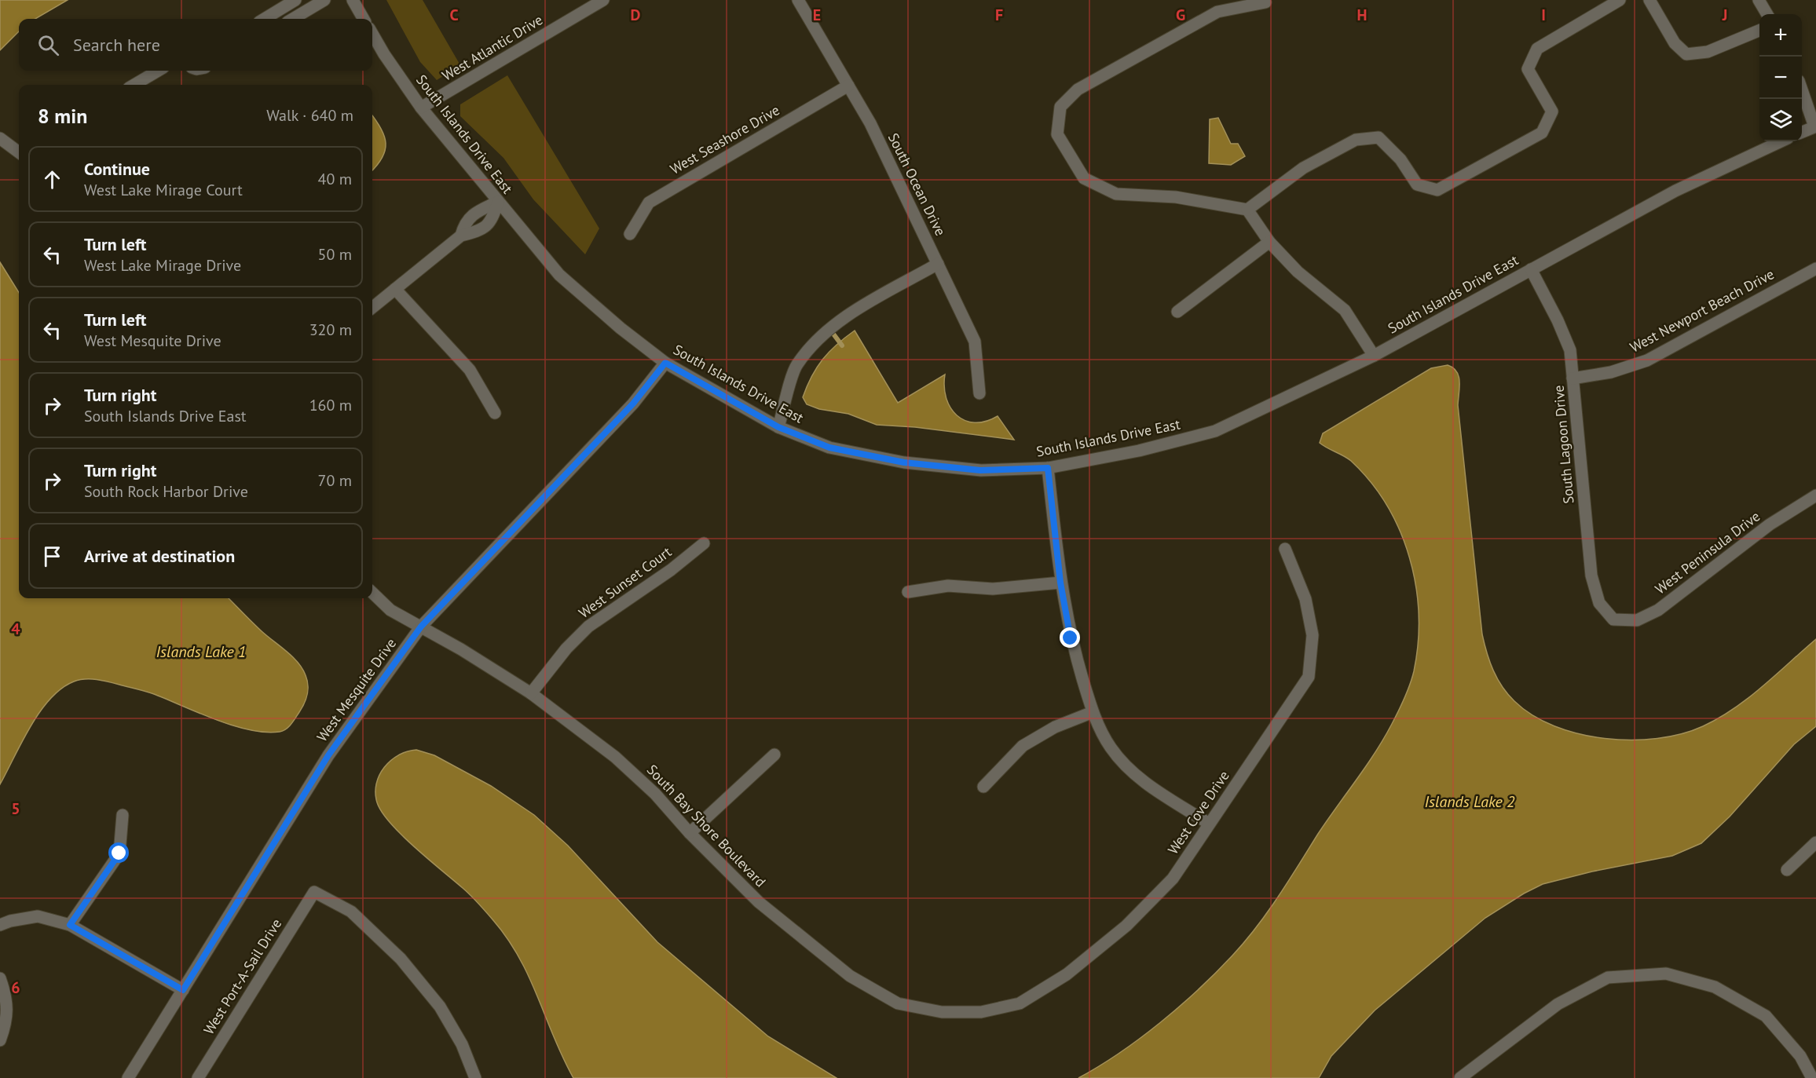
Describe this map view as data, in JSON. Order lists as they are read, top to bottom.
{
  "streets": {
    "street": [
      "West Atlantic Drive",
      "South Islands Drive East",
      "West Seashore Drive",
      "South Ocean Drive",
      "West Newport Beach Drive",
      "South Lagoon Drive",
      "West Peninsula Drive",
      "West Sunset Court",
      "West Mesquite Drive",
      "West Cove Drive",
      "South Bay Shore Boulevard",
      "West Port-A-Sail Drive"
    ]
  },
  "crossings": [
    ["West Atlantic Drive", "South Islands Drive East"],
    ["South Islands Drive East", "South Lagoon Drive"],
    ["South Islands Drive East", "West Mesquite Drive"],
    ["West Seashore Drive", "South Ocean Drive"],
    ["West Newport Beach Drive", "South Lagoon Drive"],
    ["South Lagoon Drive", "West Peninsula Drive"],
    ["West Sunset Court", "South Bay Shore Boulevard"],
    ["West Mesquite Drive", "South Bay Shore Boulevard"],
    ["West Cove Drive", "South Bay Shore Boulevard"]
  ],
  "water": ["Islands Lake 1", "Islands Lake 2"],
  "page": {
    "map_buttons": ["+", "−"],
    "search": "Search here",
    "heading": ["8 min", "Walk · 640 m"],
    "list": [
      ["Continue", "West Lake Mirage Court", "40 m"],
      ["Turn left", "West Lake Mirage Drive", "50 m"],
      ["Turn left", "West Mesquite Drive", "320 m"],
      ["Turn right", "South Islands Drive East", "160 m"],
      ["Turn right", "South Rock Harbor Drive", "70 m"],
      "Arrive at destination"
    ]
  },
  "grid": {
    "columns": [
      "C",
      "D",
      "E",
      "F",
      "G",
      "H",
      "I",
      "J"
    ],
    "rows": ["4", "5", "6"]
  }
}
